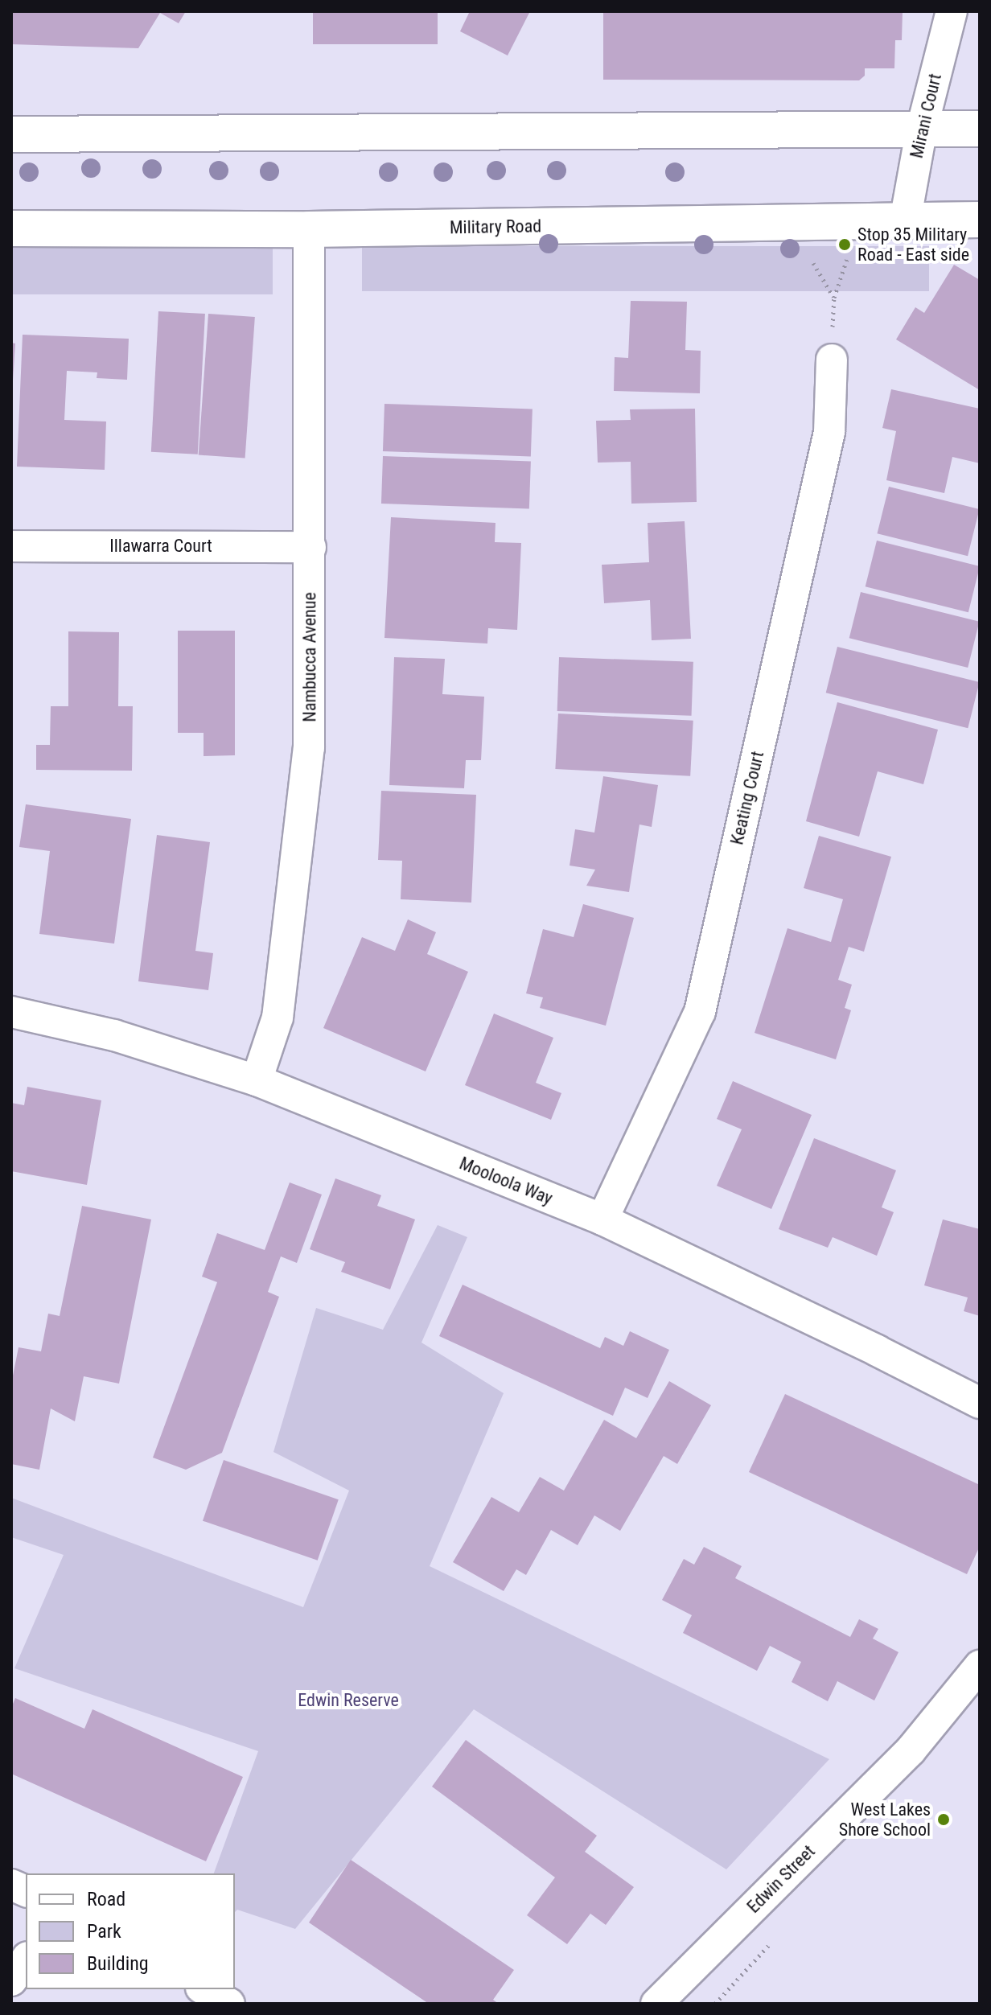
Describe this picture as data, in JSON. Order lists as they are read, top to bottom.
{
  "streets": {
    "main road": ["Military Road"],
    "street": [
      "Mirani Court",
      "Illawarra Court",
      "Nambucca Avenue",
      "Keating Court",
      "Mooloola Way",
      "Edwin Street"
    ]
  },
  "crossings": [
    ["Mirani Court", "Military Road"],
    ["Military Road", "Nambucca Avenue"],
    ["Illawarra Court", "Nambucca Avenue"],
    ["Nambucca Avenue", "Mooloola Way"],
    ["Keating Court", "Mooloola Way"]
  ],
  "parks": ["Edwin Reserve"],
  "places": ["Stop 35 Military Road - East side", "West Lakes Shore School"],
  "legend": ["Road", "Park", "Building"]
}
